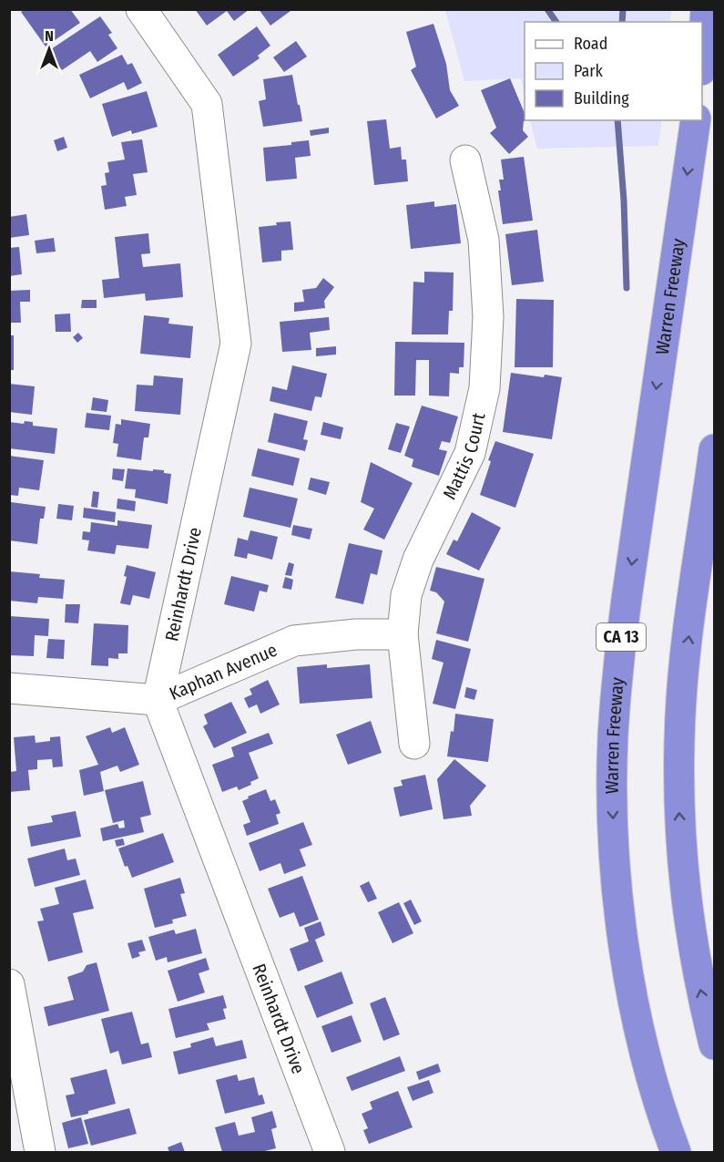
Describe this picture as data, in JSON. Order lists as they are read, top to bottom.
{
  "streets": {
    "highway": ["Warren Freeway", "CA 13"],
    "street": ["Mattis Court", "Reinhardt Drive", "Kaphan Avenue"]
  },
  "crossings": [
    ["Mattis Court", "Kaphan Avenue"],
    ["Reinhardt Drive", "Kaphan Avenue"]
  ],
  "legend": ["Road", "Park", "Building"],
  "north": "top"
}
